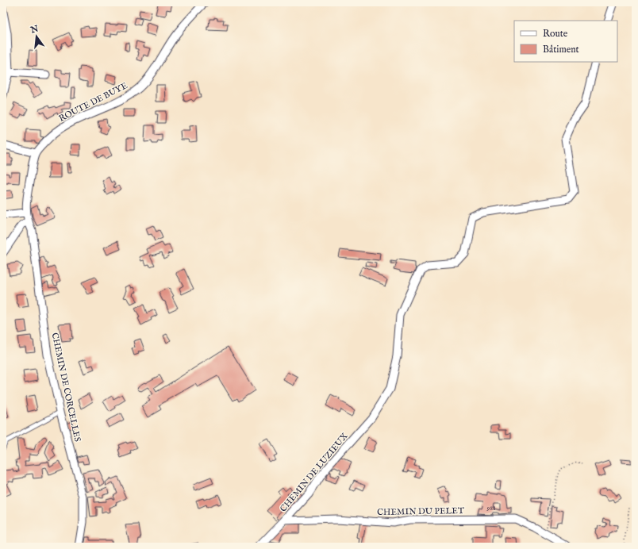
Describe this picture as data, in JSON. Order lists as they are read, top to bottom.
{
  "streets": {
    "street": [
      "ROUTE DE BUYE",
      "CHEMIN DE CORCELLES",
      "CHEMIN DE LUZIEUX",
      "CHEMIN DU PELET"
    ]
  },
  "crossings": [
    ["CHEMIN DE LUZIEUX", "CHEMIN DU PELET"]
  ],
  "house_numbers": ["988"],
  "legend": ["Route", "Bâtiment"],
  "north": "top"
}
